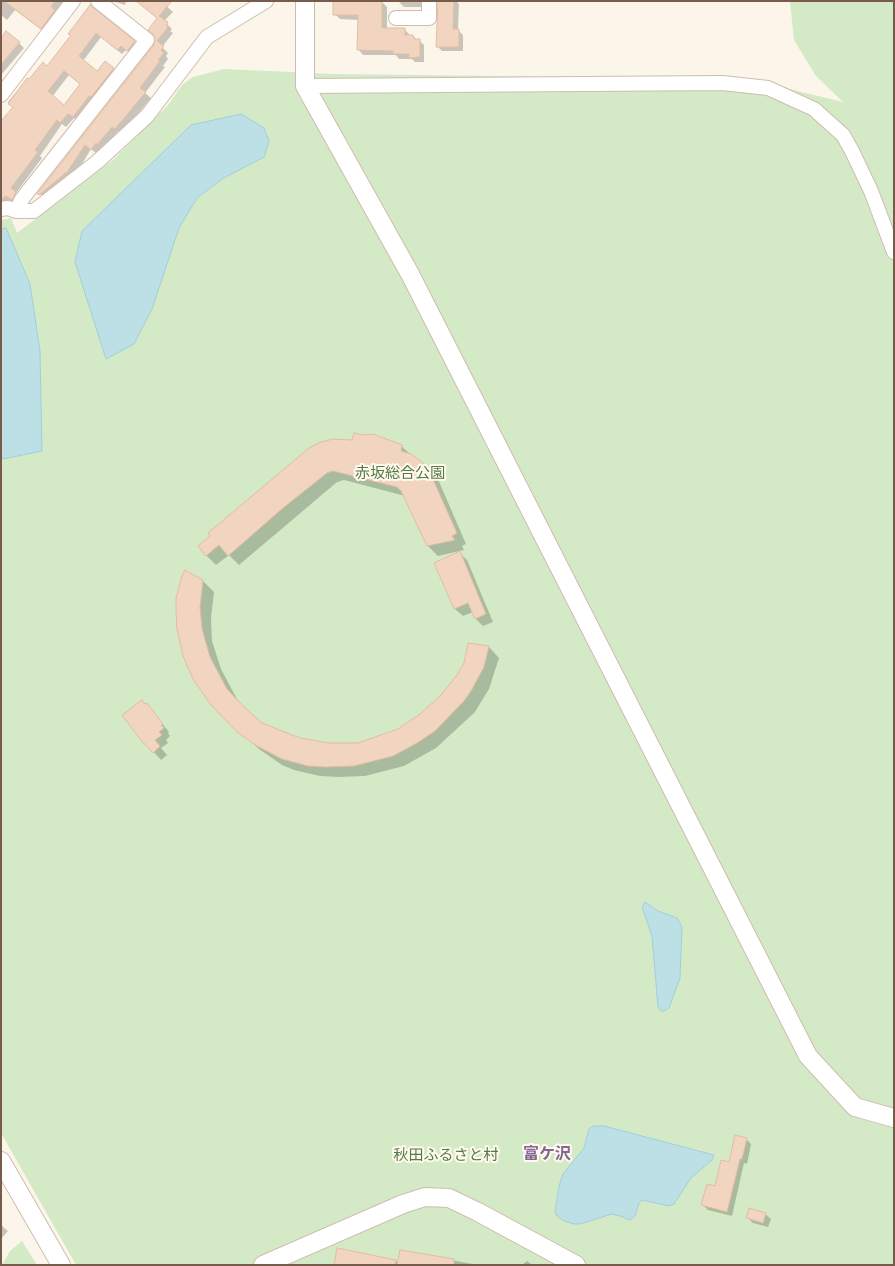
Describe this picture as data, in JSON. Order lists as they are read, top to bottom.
{
  "districts": ["富ケ沢"],
  "parks": ["赤坂総合公園", "秋田ふるさと村"]
}
